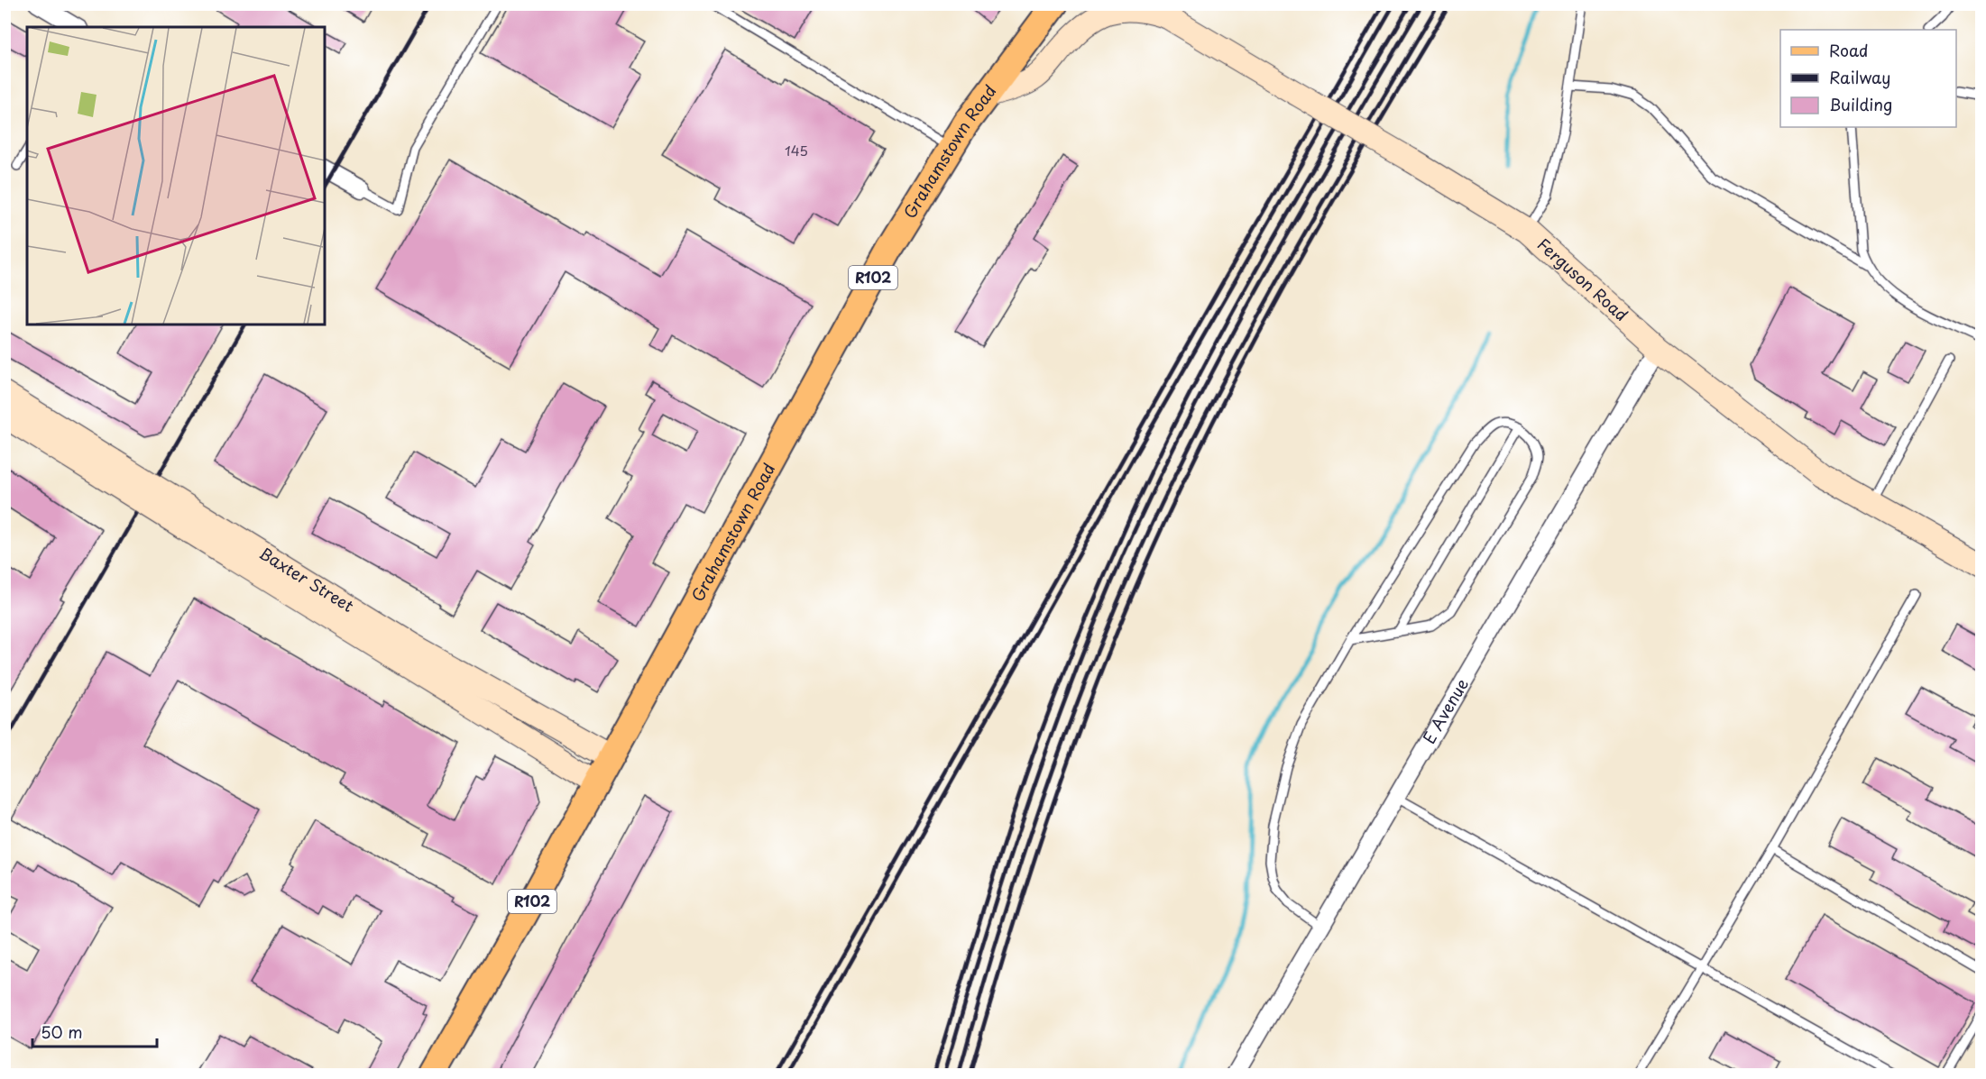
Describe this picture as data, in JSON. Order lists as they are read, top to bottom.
{
  "streets": {
    "main road": [
      "Grahamstown Road",
      "R102",
      "Ferguson Road",
      "Baxter Street"
    ],
    "street": ["E Avenue"]
  },
  "crossings": [
    ["Grahamstown Road", "Ferguson Road"],
    ["Grahamstown Road", "Baxter Street"],
    ["Ferguson Road", "E Avenue"]
  ],
  "house_numbers": ["145"],
  "legend": ["Road", "Railway", "Building"],
  "scale_bar": "50 m"
}
